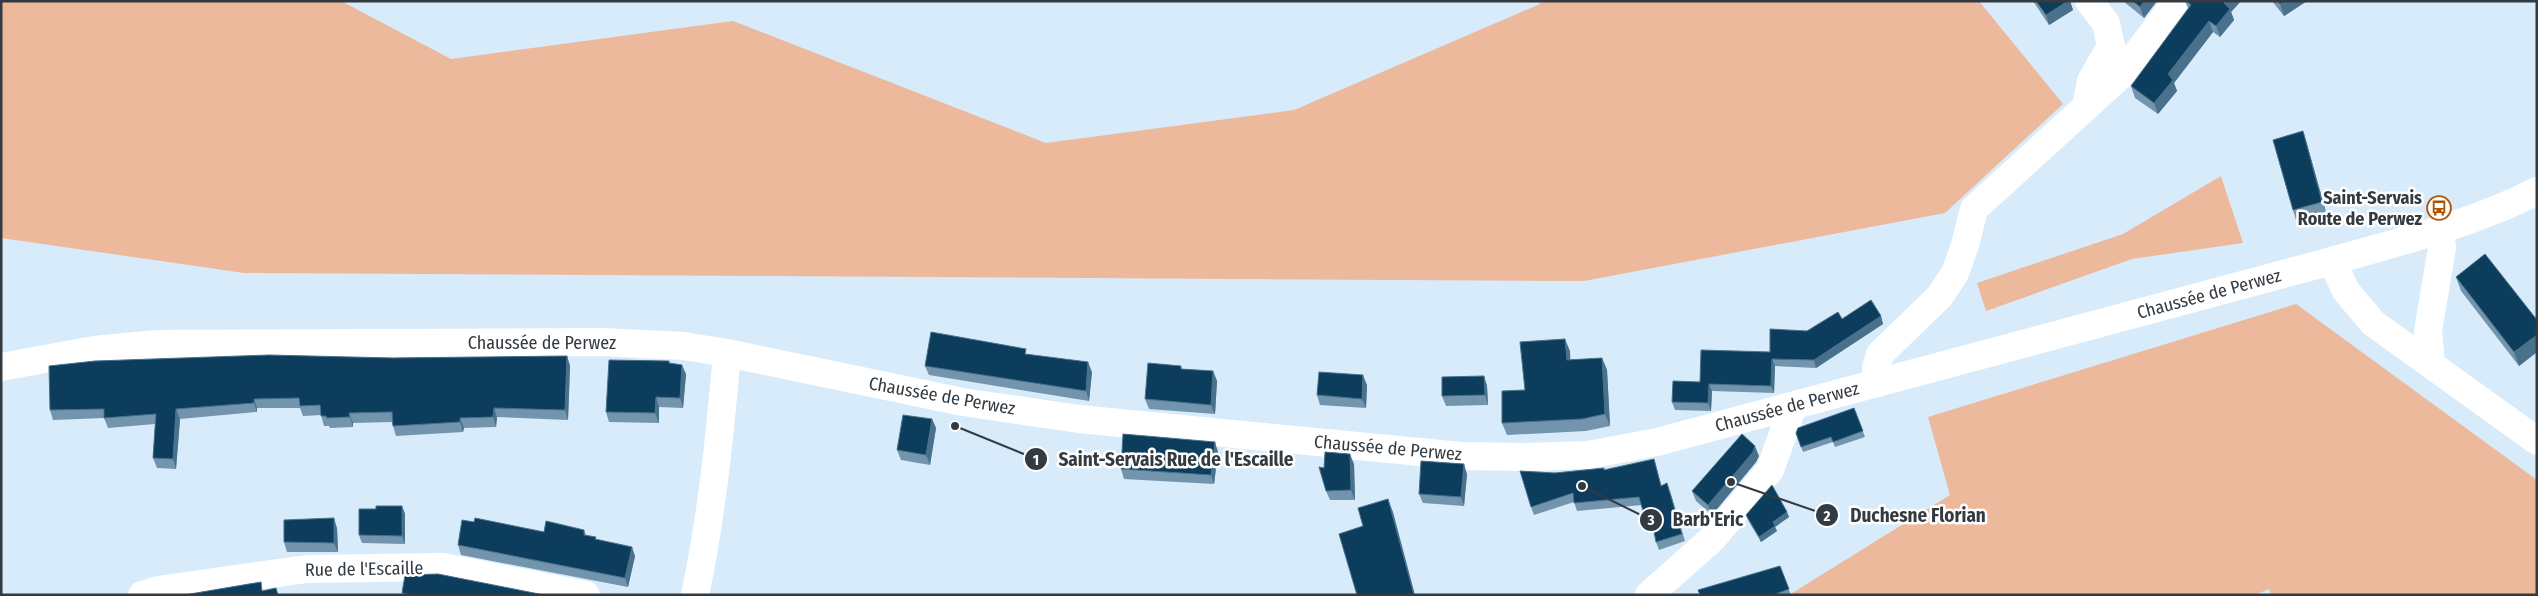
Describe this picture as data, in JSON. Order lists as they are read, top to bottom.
{
  "streets": {
    "main road": ["Chaussée de Perwez", "Rue de l'Escaille"]
  },
  "places": {
    "bus stop": ["Saint-Servais Route de Perwez"],
    "other": ["Saint-Servais Rue de l'Escaille", "Duchesne Florian", "Barb'Eric"]
  }
}
